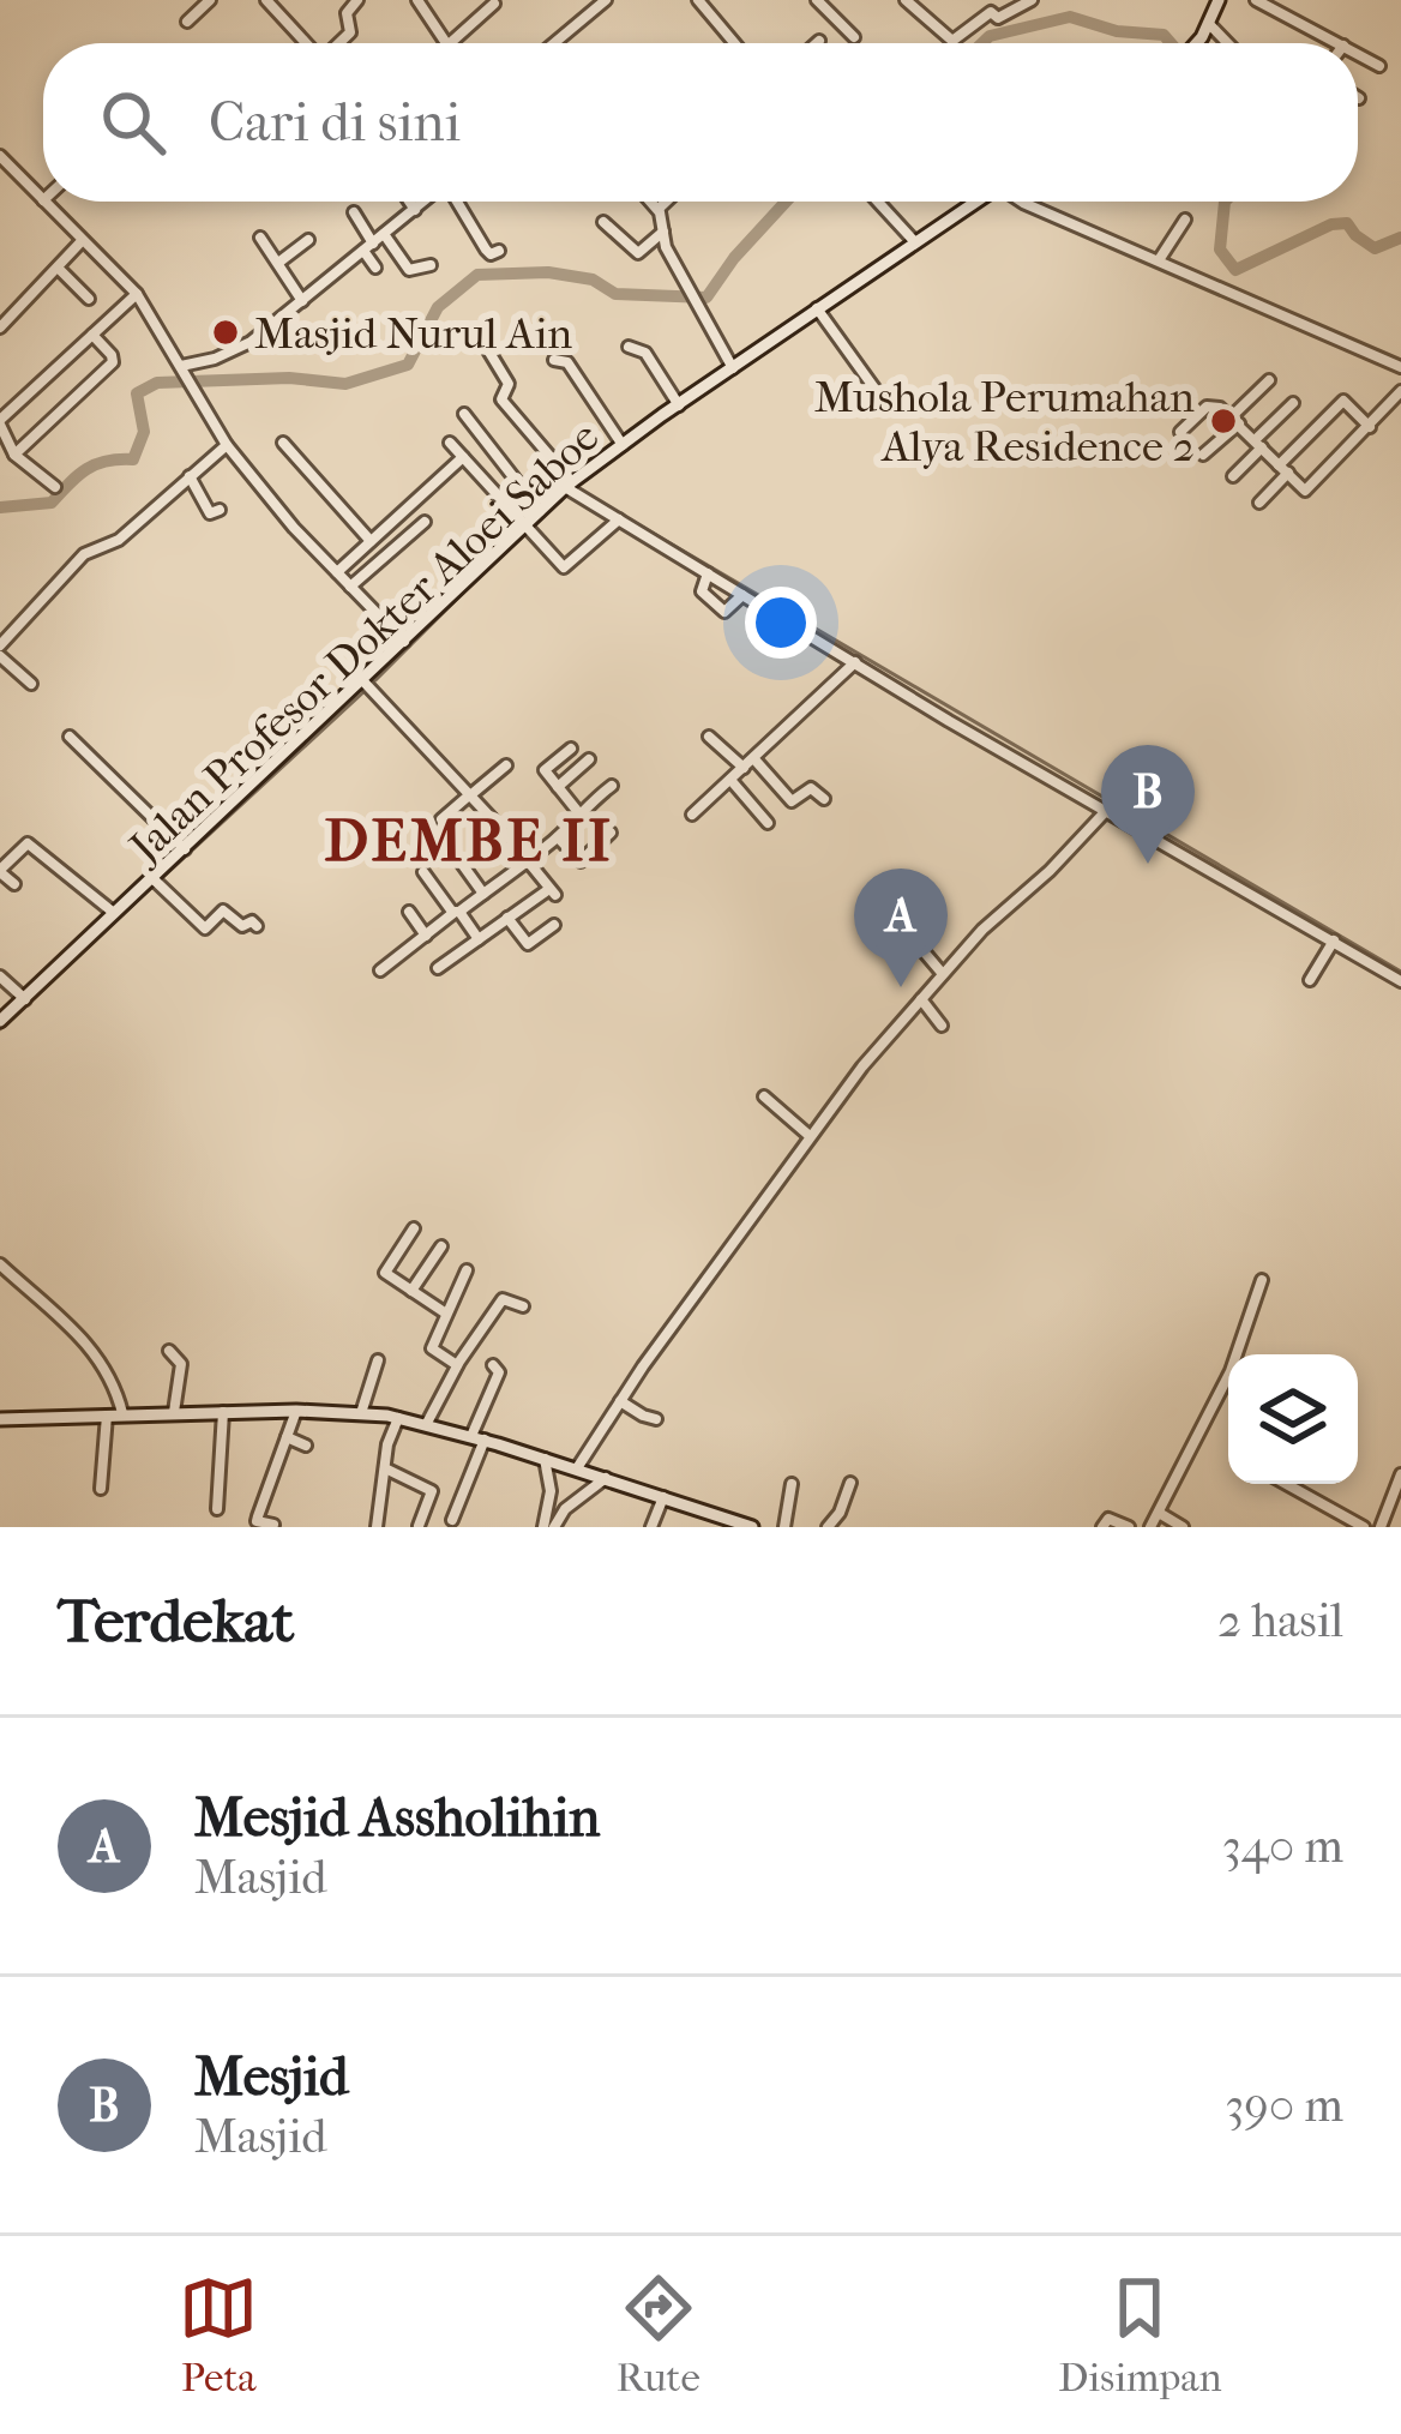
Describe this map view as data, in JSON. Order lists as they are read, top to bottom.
{
  "streets": {
    "street": ["Jalan Profesor Dokter Aloei Saboe"]
  },
  "districts": ["DEMBE II"],
  "places": ["Masjid Nurul Ain", "Mushola Perumahan Alya Residence 2"],
  "page": {
    "search": "Cari di sini",
    "pins": ["B", "A"],
    "heading": ["Terdekat", "2 hasil"],
    "list": [
      {
        "mark": "A",
        "name": "Mesjid Assholihin",
        "note": "Masjid",
        "value": "340 m"
      },
      {
        "mark": "B",
        "name": "Mesjid",
        "note": "Masjid",
        "value": "390 m"
      }
    ],
    "nav": ["Peta", "Rute", "Disimpan"]
  }
}
